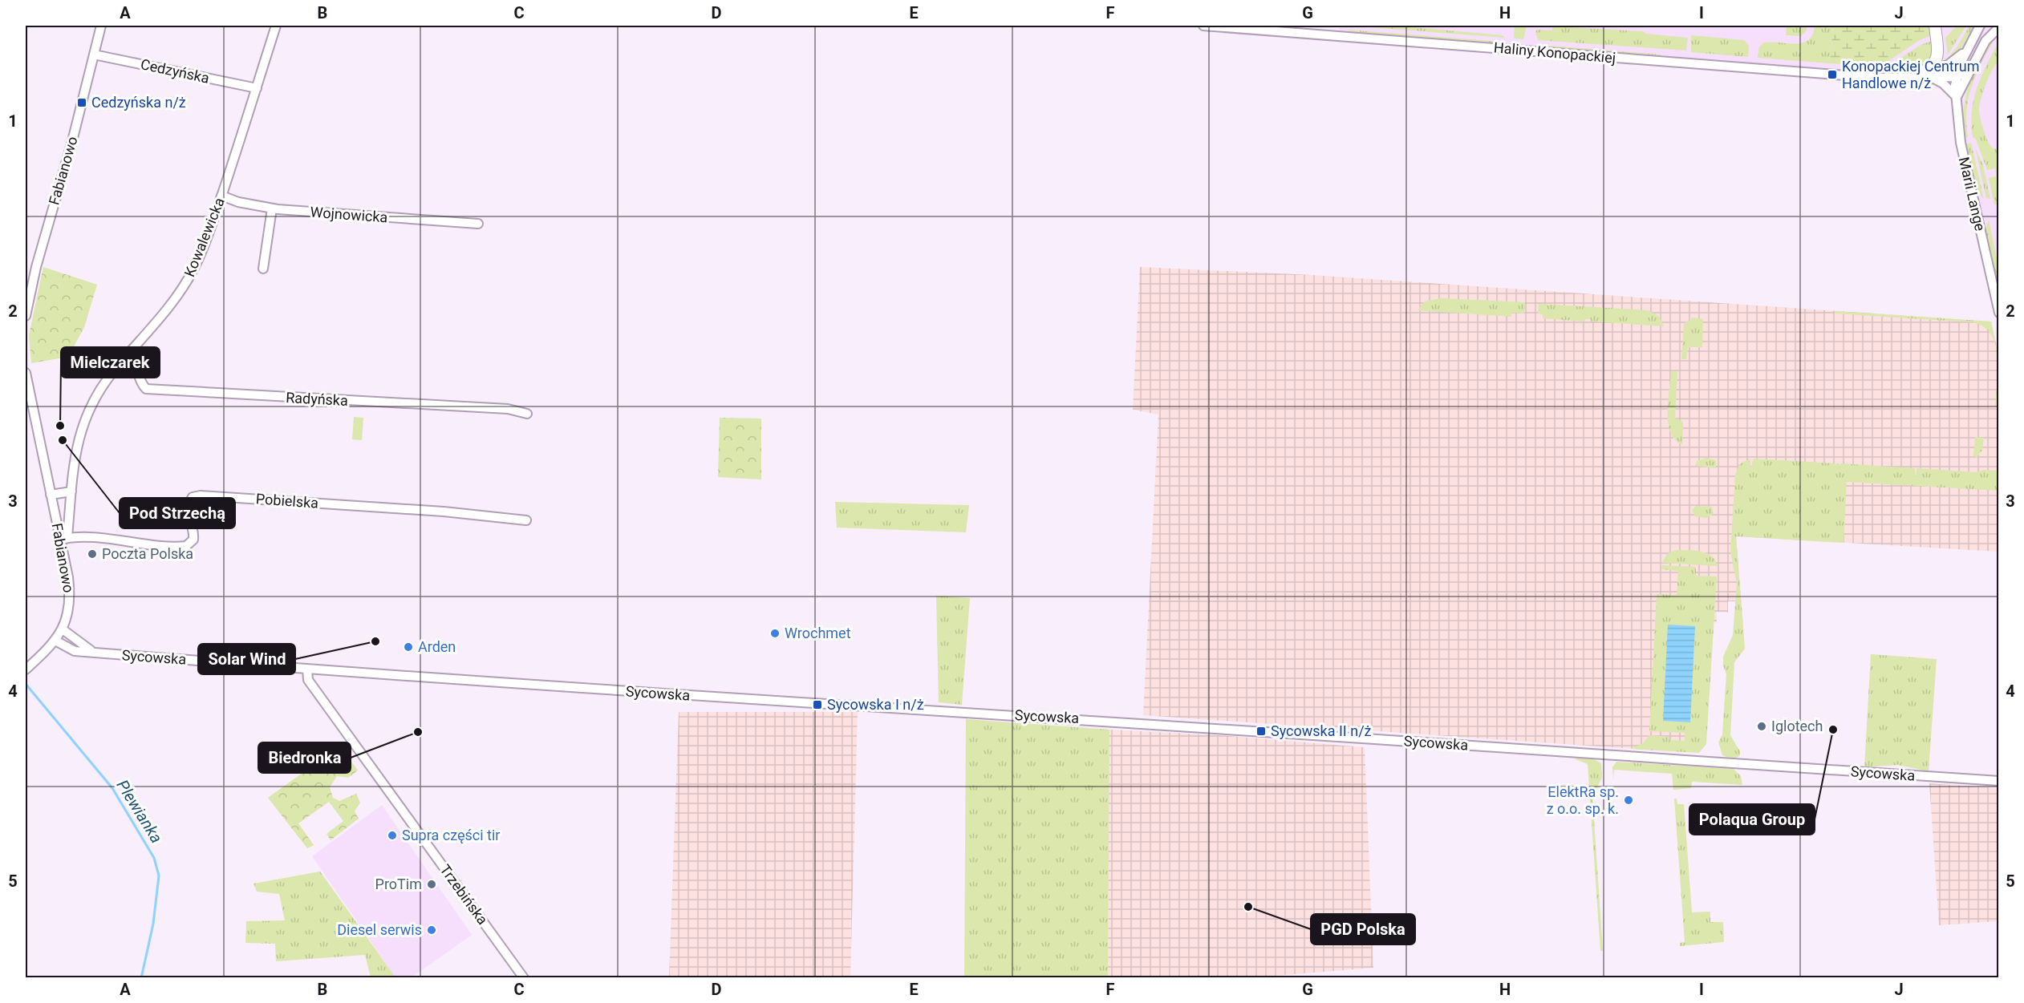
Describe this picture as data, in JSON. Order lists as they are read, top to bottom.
{
  "streets": {
    "street": [
      "Haliny Konopackiej",
      "Cedzyńska",
      "Fabianowo",
      "Marii Lange",
      "Wojnowicka",
      "Kowalewicka",
      "Radyńska",
      "Pobielska",
      "Sycowska",
      "Trzebińska"
    ]
  },
  "crossings": [
    ["Haliny Konopackiej", "Marii Lange"],
    ["Cedzyńska", "Fabianowo"],
    ["Cedzyńska", "Kowalewicka"],
    ["Fabianowo", "Kowalewicka"],
    ["Fabianowo", "Pobielska"],
    ["Fabianowo", "Sycowska"],
    ["Wojnowicka", "Kowalewicka"],
    ["Kowalewicka", "Radyńska"],
    ["Kowalewicka", "Pobielska"],
    ["Sycowska", "Trzebińska"]
  ],
  "water": ["Plewianka"],
  "places": {
    "transit": [
      "Konopackiej Centrum Handlowe n/ż",
      "Cedzyńska n/ż",
      "Sycowska I n/ż",
      "Sycowska II n/ż"
    ],
    "other": [
      "Mielczarek",
      "Pod Strzechą",
      "Poczta Polska",
      "Wrochmet",
      "Solar Wind",
      "Arden",
      "Iglotech",
      "Polaqua Group",
      "Biedronka",
      "ElektRa sp. z o.o. sp. k.",
      "Supra części tir",
      "ProTim",
      "PGD Polska",
      "Diesel serwis"
    ]
  },
  "grid": {
    "columns": [
      "A",
      "B",
      "C",
      "D",
      "E",
      "F",
      "G",
      "H",
      "I",
      "J"
    ],
    "rows": [
      "1",
      "2",
      "3",
      "4",
      "5"
    ]
  }
}
